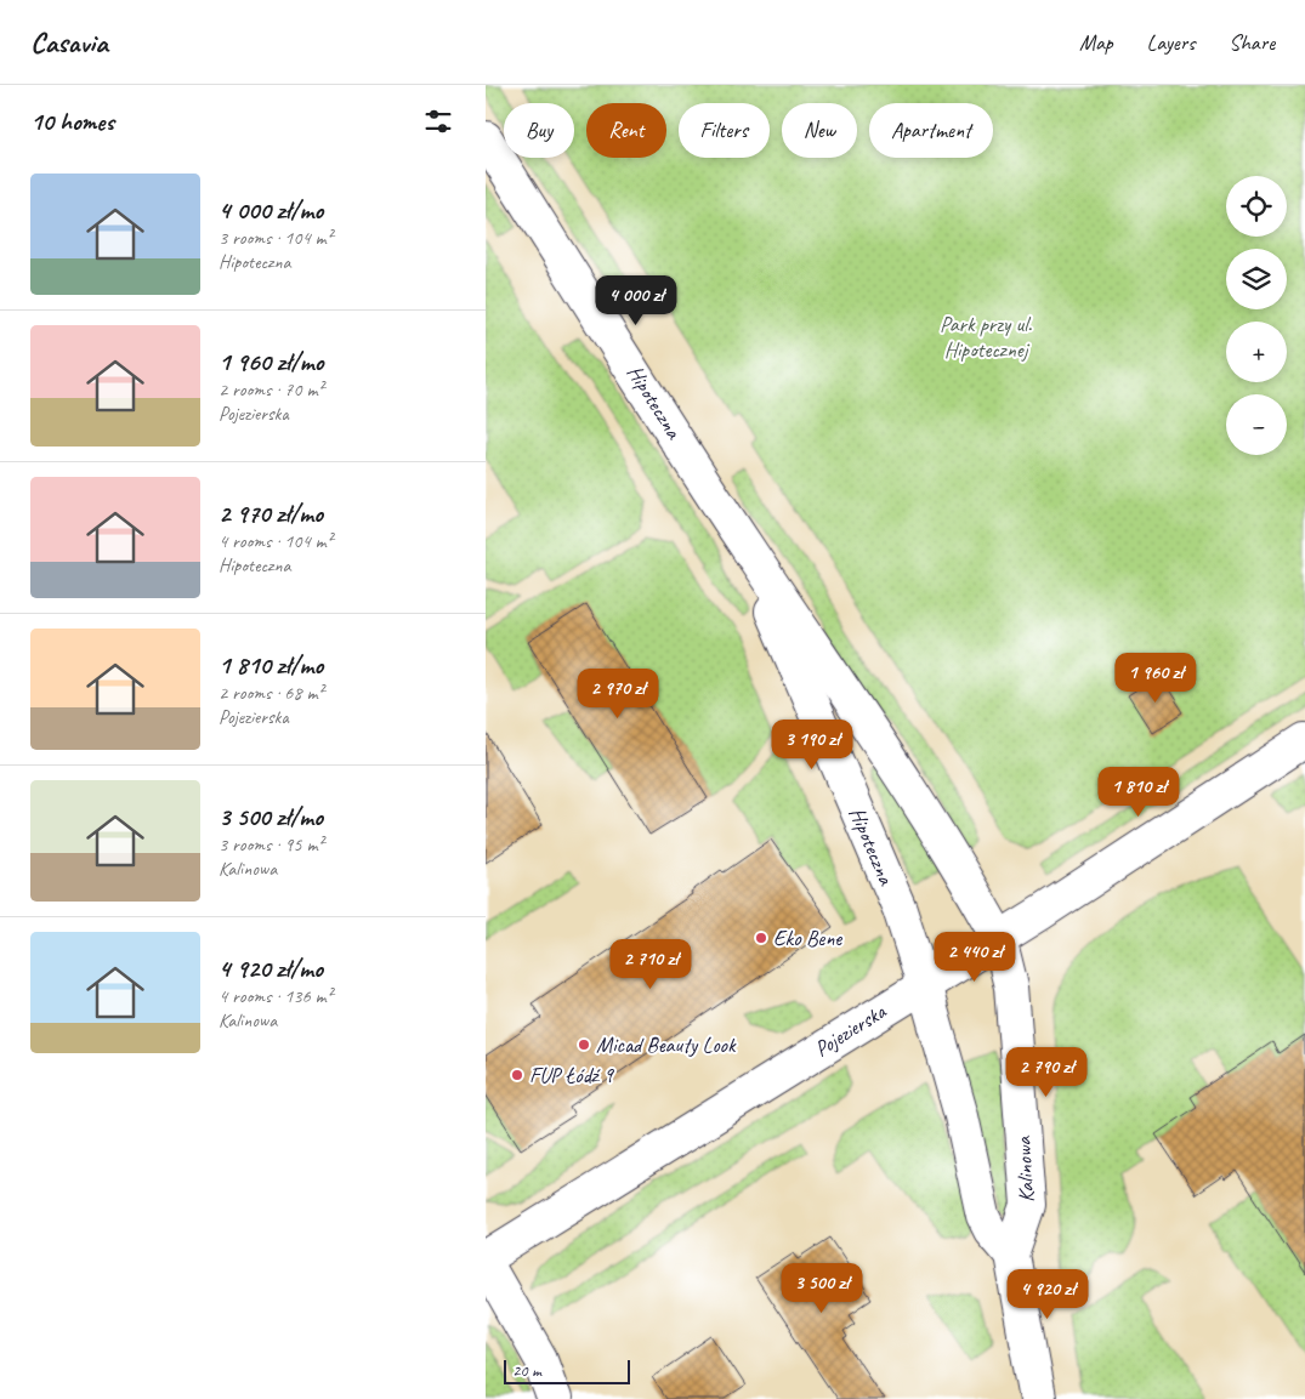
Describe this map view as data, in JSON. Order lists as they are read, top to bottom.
{
  "streets": {
    "street": ["Hipoteczna", "Pojezierska", "Kalinowa"]
  },
  "crossings": [
    ["Hipoteczna", "Pojezierska"],
    ["Hipoteczna", "Kalinowa"],
    ["Pojezierska", "Kalinowa"]
  ],
  "parks": ["Park przy ul. Hipotecznej"],
  "places": ["Eko Bene", "Micad Beauty Look", "FUP Łódź 9"],
  "scale_bar": "20 m",
  "page": {
    "header": "Casavia",
    "nav": ["Map", "Layers", "Share"],
    "heading": "10 homes",
    "chip": [
      "Buy",
      "Rent",
      "Filters",
      "New",
      "Apartment"
    ],
    "list": [
      {
        "name": "4 000 zł/mo",
        "note": "3 rooms · 104 m² · Hipoteczna"
      },
      {
        "name": "1 960 zł/mo",
        "note": "2 rooms · 70 m² · Pojezierska"
      },
      {
        "name": "2 970 zł/mo",
        "note": "4 rooms · 104 m² · Hipoteczna"
      },
      {
        "name": "1 810 zł/mo",
        "note": "2 rooms · 68 m² · Pojezierska"
      },
      {
        "name": "3 500 zł/mo",
        "note": "3 rooms · 95 m² · Kalinowa"
      },
      {
        "name": "4 920 zł/mo",
        "note": "4 rooms · 136 m² · Kalinowa"
      }
    ],
    "map_buttons": ["+", "−"],
    "price": [
      "4 000 zł",
      "1 960 zł",
      "2 970 zł",
      "3 190 zł",
      "1 810 zł",
      "2 440 zł",
      "2 710 zł",
      "2 790 zł",
      "3 500 zł",
      "4 920 zł"
    ],
    "scale": "20 m"
  }
}
